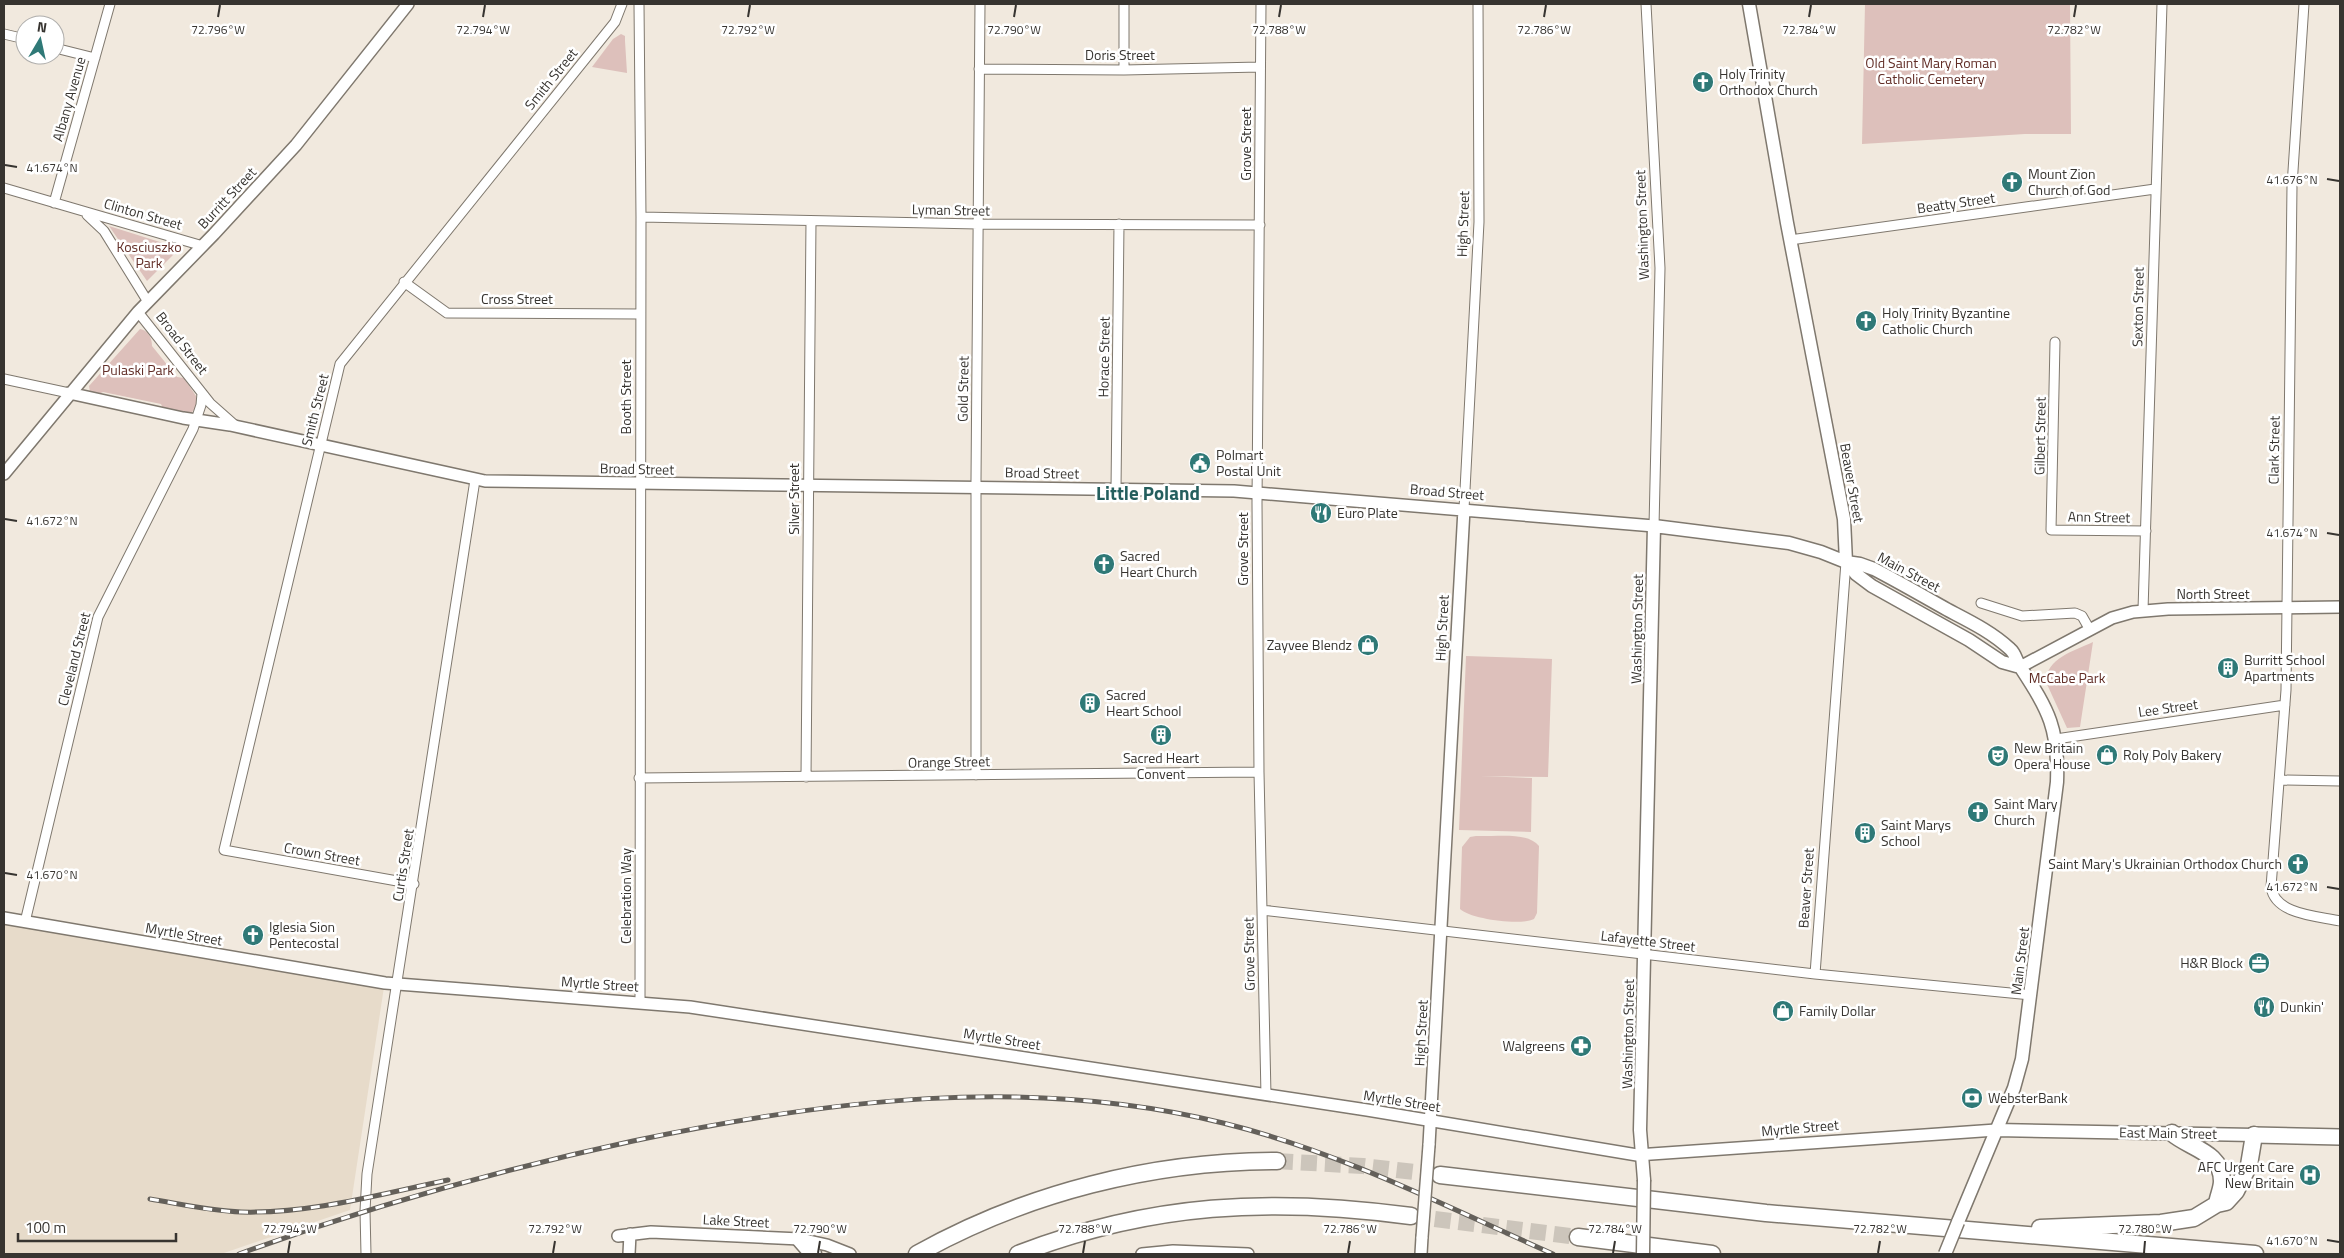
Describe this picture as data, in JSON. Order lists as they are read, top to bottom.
{
  "streets": {
    "main road": [
      "Washington Street",
      "Broad Street",
      "Beaver Street",
      "Main Street",
      "East Main Street"
    ],
    "street": [
      "Doris Street",
      "Smith Street",
      "Albany Avenue",
      "Grove Street",
      "Burritt Street",
      "Beatty Street",
      "Lyman Street",
      "Clinton Street",
      "High Street",
      "Cross Street",
      "Sexton Street",
      "Horace Street",
      "Gold Street",
      "Booth Street",
      "Gilbert Street",
      "Clark Street",
      "Silver Street",
      "Ann Street",
      "North Street",
      "Cleveland Street",
      "Lee Street",
      "Orange Street",
      "Crown Street",
      "Curtis Street",
      "Celebration Way",
      "Myrtle Street",
      "Lafayette Street",
      "Lake Street"
    ]
  },
  "crossings": [
    ["Doris Street", "Grove Street"],
    ["Doris Street", "Gold Street"],
    ["Smith Street", "Cross Street"],
    ["Smith Street", "Broad Street"],
    ["Smith Street", "Crown Street"],
    ["Albany Avenue", "Clinton Street"],
    ["Grove Street", "Lyman Street"],
    ["Grove Street", "Broad Street"],
    ["Grove Street", "Orange Street"],
    ["Grove Street", "Myrtle Street"],
    ["Grove Street", "Lafayette Street"],
    ["Burritt Street", "Clinton Street"],
    ["Burritt Street", "Broad Street"],
    ["Beatty Street", "Sexton Street"],
    ["Beatty Street", "Beaver Street"],
    ["Lyman Street", "Horace Street"],
    ["Lyman Street", "Gold Street"],
    ["Lyman Street", "Booth Street"],
    ["Lyman Street", "Silver Street"],
    ["High Street", "Broad Street"],
    ["High Street", "Myrtle Street"],
    ["High Street", "Lafayette Street"],
    ["Washington Street", "Broad Street"],
    ["Washington Street", "Myrtle Street"],
    ["Washington Street", "Lafayette Street"],
    ["Cross Street", "Booth Street"],
    ["Sexton Street", "Ann Street"],
    ["Sexton Street", "North Street"],
    ["Broad Street", "Horace Street"],
    ["Broad Street", "Gold Street"],
    ["Broad Street", "Booth Street"],
    ["Broad Street", "Beaver Street"],
    ["Broad Street", "Silver Street"],
    ["Broad Street", "Main Street"],
    ["Broad Street", "Cleveland Street"],
    ["Broad Street", "Curtis Street"],
    ["Gold Street", "Orange Street"],
    ["Booth Street", "Orange Street"],
    ["Booth Street", "Celebration Way"],
    ["Gilbert Street", "Ann Street"],
    ["Clark Street", "North Street"],
    ["Clark Street", "Lee Street"],
    ["Beaver Street", "Main Street"],
    ["Beaver Street", "Lafayette Street"],
    ["Silver Street", "Orange Street"],
    ["Main Street", "North Street"],
    ["Main Street", "Lee Street"],
    ["Main Street", "Myrtle Street"],
    ["Main Street", "Lafayette Street"],
    ["Main Street", "East Main Street"],
    ["Cleveland Street", "Myrtle Street"],
    ["Crown Street", "Curtis Street"],
    ["Curtis Street", "Myrtle Street"],
    ["Celebration Way", "Myrtle Street"],
    ["Myrtle Street", "East Main Street"]
  ],
  "districts": ["Little Poland"],
  "parks": [
    "Old Saint Mary Roman Catholic Cemetery",
    "Kosciuszko Park",
    "Pulaski Park",
    "McCabe Park"
  ],
  "places": {
    "church": [
      "Holy Trinity Orthodox Church",
      "Mount Zion Church of God",
      "Holy Trinity Byzantine Catholic Church",
      "Sacred Heart Church",
      "Saint Mary Church",
      "Saint Mary's Ukrainian Orthodox Church",
      "Iglesia Sion Pentecostal"
    ],
    "public building": ["Polmart Postal Unit"],
    "restaurant": ["Euro Plate", "Dunkin'"],
    "shop": ["Zayvee Blendz", "Roly Poly Bakery", "Family Dollar"],
    "building": [
      "Burritt School Apartments",
      "Sacred Heart School",
      "Sacred Heart Convent",
      "Saint Marys School"
    ],
    "theatre": ["New Britain Opera House"],
    "office": ["H&R Block"],
    "pharmacy": ["Walgreens"],
    "bank": ["WebsterBank"],
    "hospital": ["AFC Urgent Care New Britain"]
  },
  "scale_bar": "100 m",
  "north": "top",
  "coordinates": [
    "72.796°W",
    "72.794°W",
    "72.792°W",
    "72.790°W",
    "72.788°W",
    "72.786°W",
    "72.784°W",
    "72.782°W",
    "41.674°N",
    "41.676°N",
    "41.672°N",
    "41.670°N",
    "72.780°W"
  ]
}
